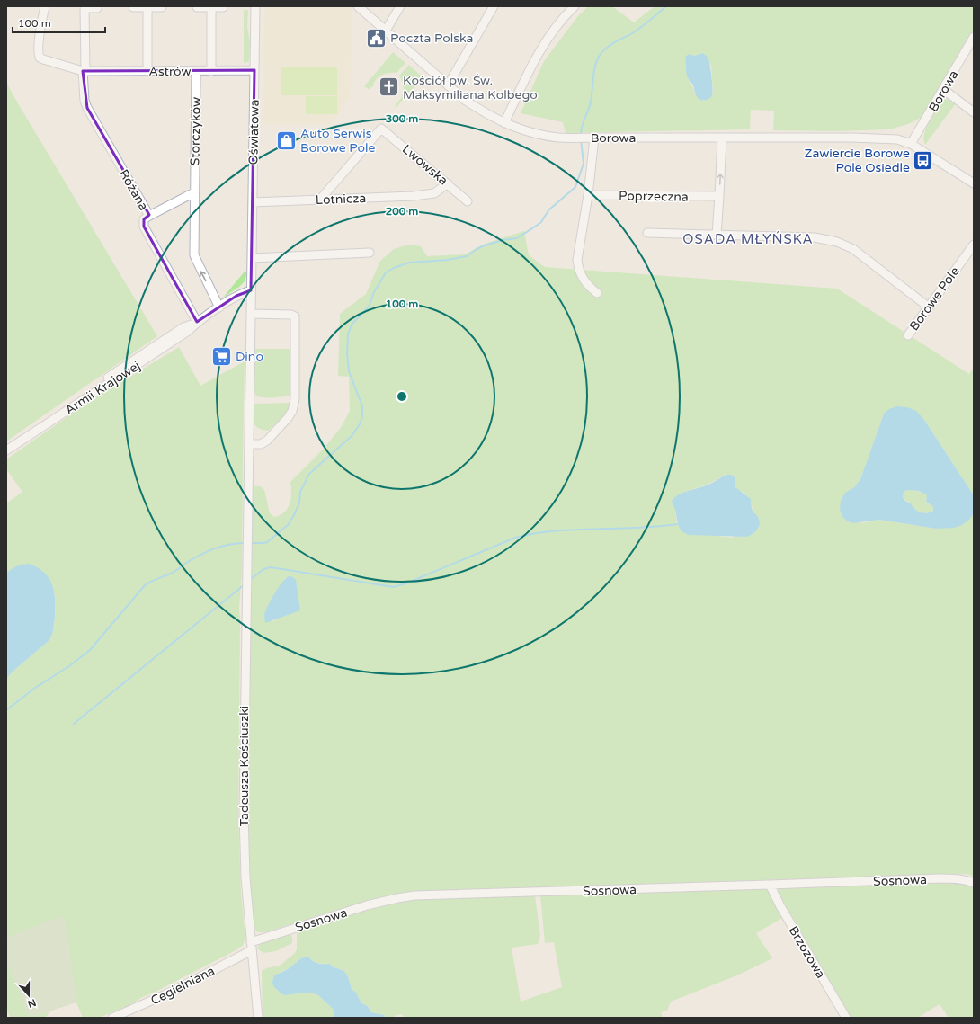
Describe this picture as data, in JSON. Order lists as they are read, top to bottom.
{
  "streets": {
    "street": [
      "Astrów",
      "Borowa",
      "Storczyków",
      "Oświatowa",
      "Lwowska",
      "Różana",
      "Poprzeczna",
      "Lotnicza",
      "Borowe Pole",
      "Armii Krajowej",
      "Tadeusza Kościuszki",
      "Sosnowa",
      "Brzozowa",
      "Cegielniana"
    ]
  },
  "crossings": [
    ["Astrów", "Storczyków"],
    ["Astrów", "Oświatowa"],
    ["Astrów", "Różana"],
    ["Storczyków", "Armii Krajowej"],
    ["Oświatowa", "Lotnicza"],
    ["Oświatowa", "Armii Krajowej"],
    ["Oświatowa", "Tadeusza Kościuszki"],
    ["Lwowska", "Lotnicza"],
    ["Różana", "Armii Krajowej"],
    ["Tadeusza Kościuszki", "Sosnowa"],
    ["Tadeusza Kościuszki", "Cegielniana"],
    ["Sosnowa", "Brzozowa"],
    ["Sosnowa", "Cegielniana"]
  ],
  "one_way": ["Storczyków"],
  "districts": ["OSADA MŁYŃSKA"],
  "places": {
    "public building": ["Poczta Polska"],
    "church": ["Kościół pw. Św. Maksymiliana Kolbego"],
    "shop": ["Auto Serwis Borowe Pole"],
    "bus stop": ["Zawiercie Borowe Pole Osiedle"],
    "supermarket": ["Dino"]
  },
  "scale_bar": "100 m",
  "north": "bottom",
  "rings": ["300 m", "200 m", "100 m"]
}
